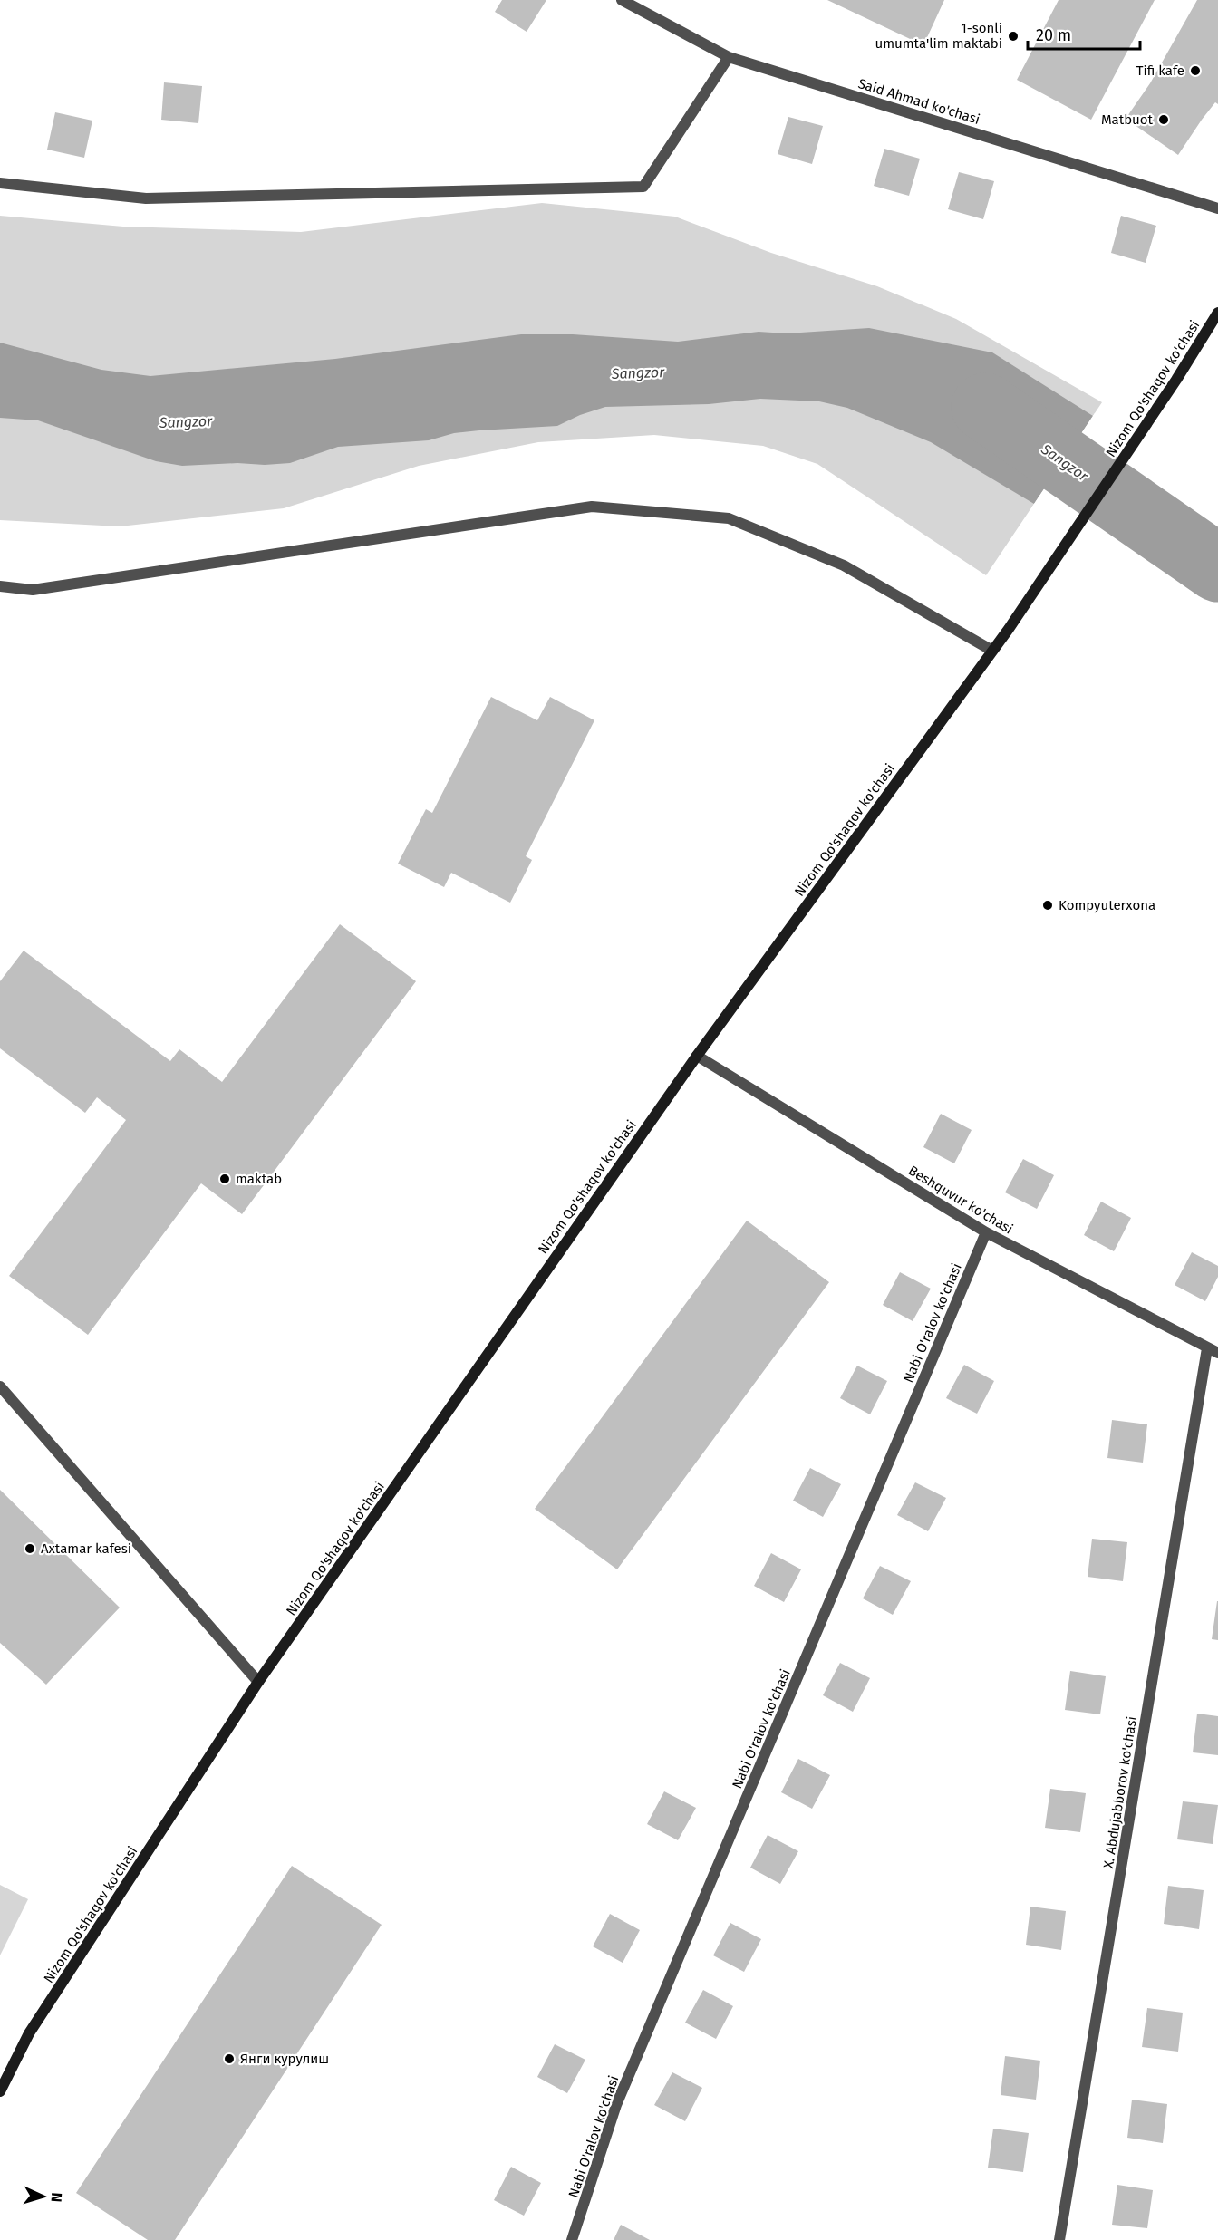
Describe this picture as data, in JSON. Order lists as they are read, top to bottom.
{
  "streets": {
    "main road": ["Nizom Qo'shaqov ko'chasi"],
    "street": [
      "Said Ahmad ko'chasi",
      "Beshquvur ko'chasi",
      "Nabi O'ralov ko'chasi",
      "X. Abdujabborov ko'chasi"
    ]
  },
  "crossings": [
    ["Nizom Qo'shaqov ko'chasi", "Beshquvur ko'chasi"],
    ["Beshquvur ko'chasi", "Nabi O'ralov ko'chasi"],
    ["Beshquvur ko'chasi", "X. Abdujabborov ko'chasi"]
  ],
  "water": ["Sangzor"],
  "places": [
    "1-sonli umumta'lim maktabi",
    "Tifi kafe",
    "Matbuot",
    "Kompyuterxona",
    "maktab",
    "Axtamar kafesi",
    "Янги курулиш"
  ],
  "scale_bar": "20 m",
  "north": "right"
}
